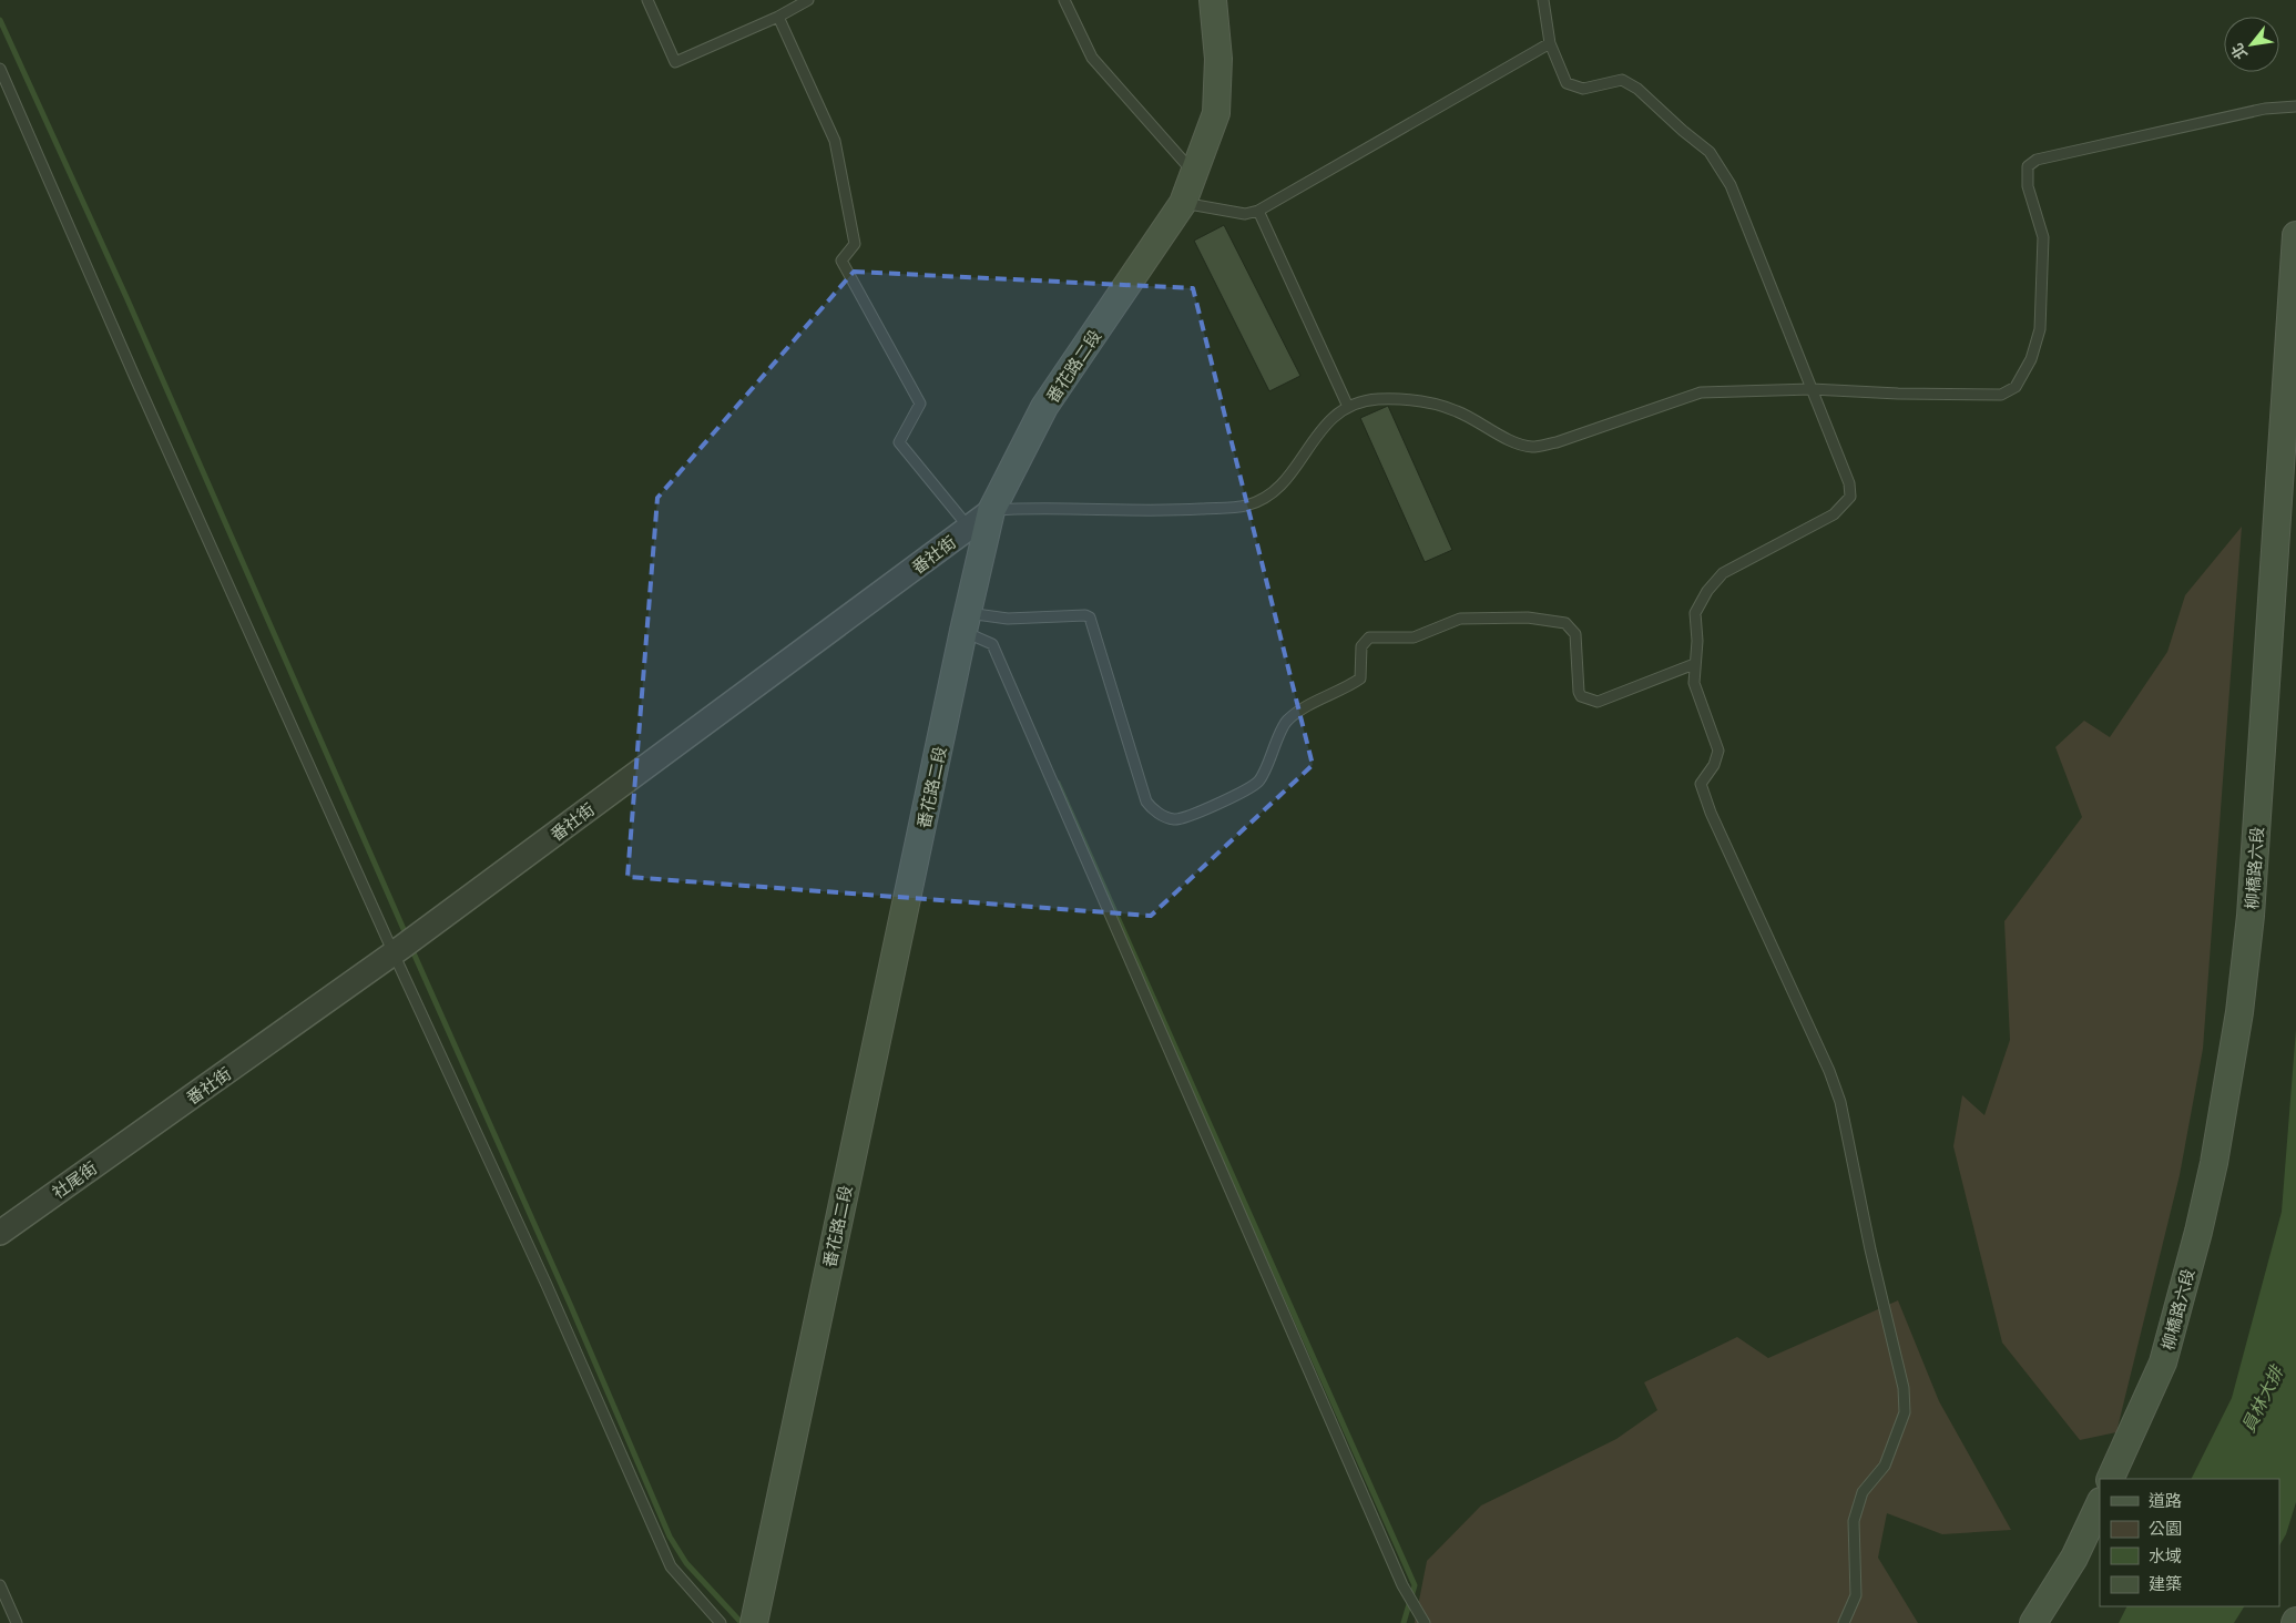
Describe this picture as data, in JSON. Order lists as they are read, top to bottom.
{
  "streets": {
    "main road": ["番花路二段", "柳橋路六段"],
    "street": ["番社街", "社尾街"]
  },
  "crossings": [
    ["番花路二段", "番社街"],
    ["番社街", "社尾街"]
  ],
  "water": ["員林大排"],
  "legend": [
    "道路",
    "公園",
    "水域",
    "建築"
  ],
  "north": "bottom left"
}
